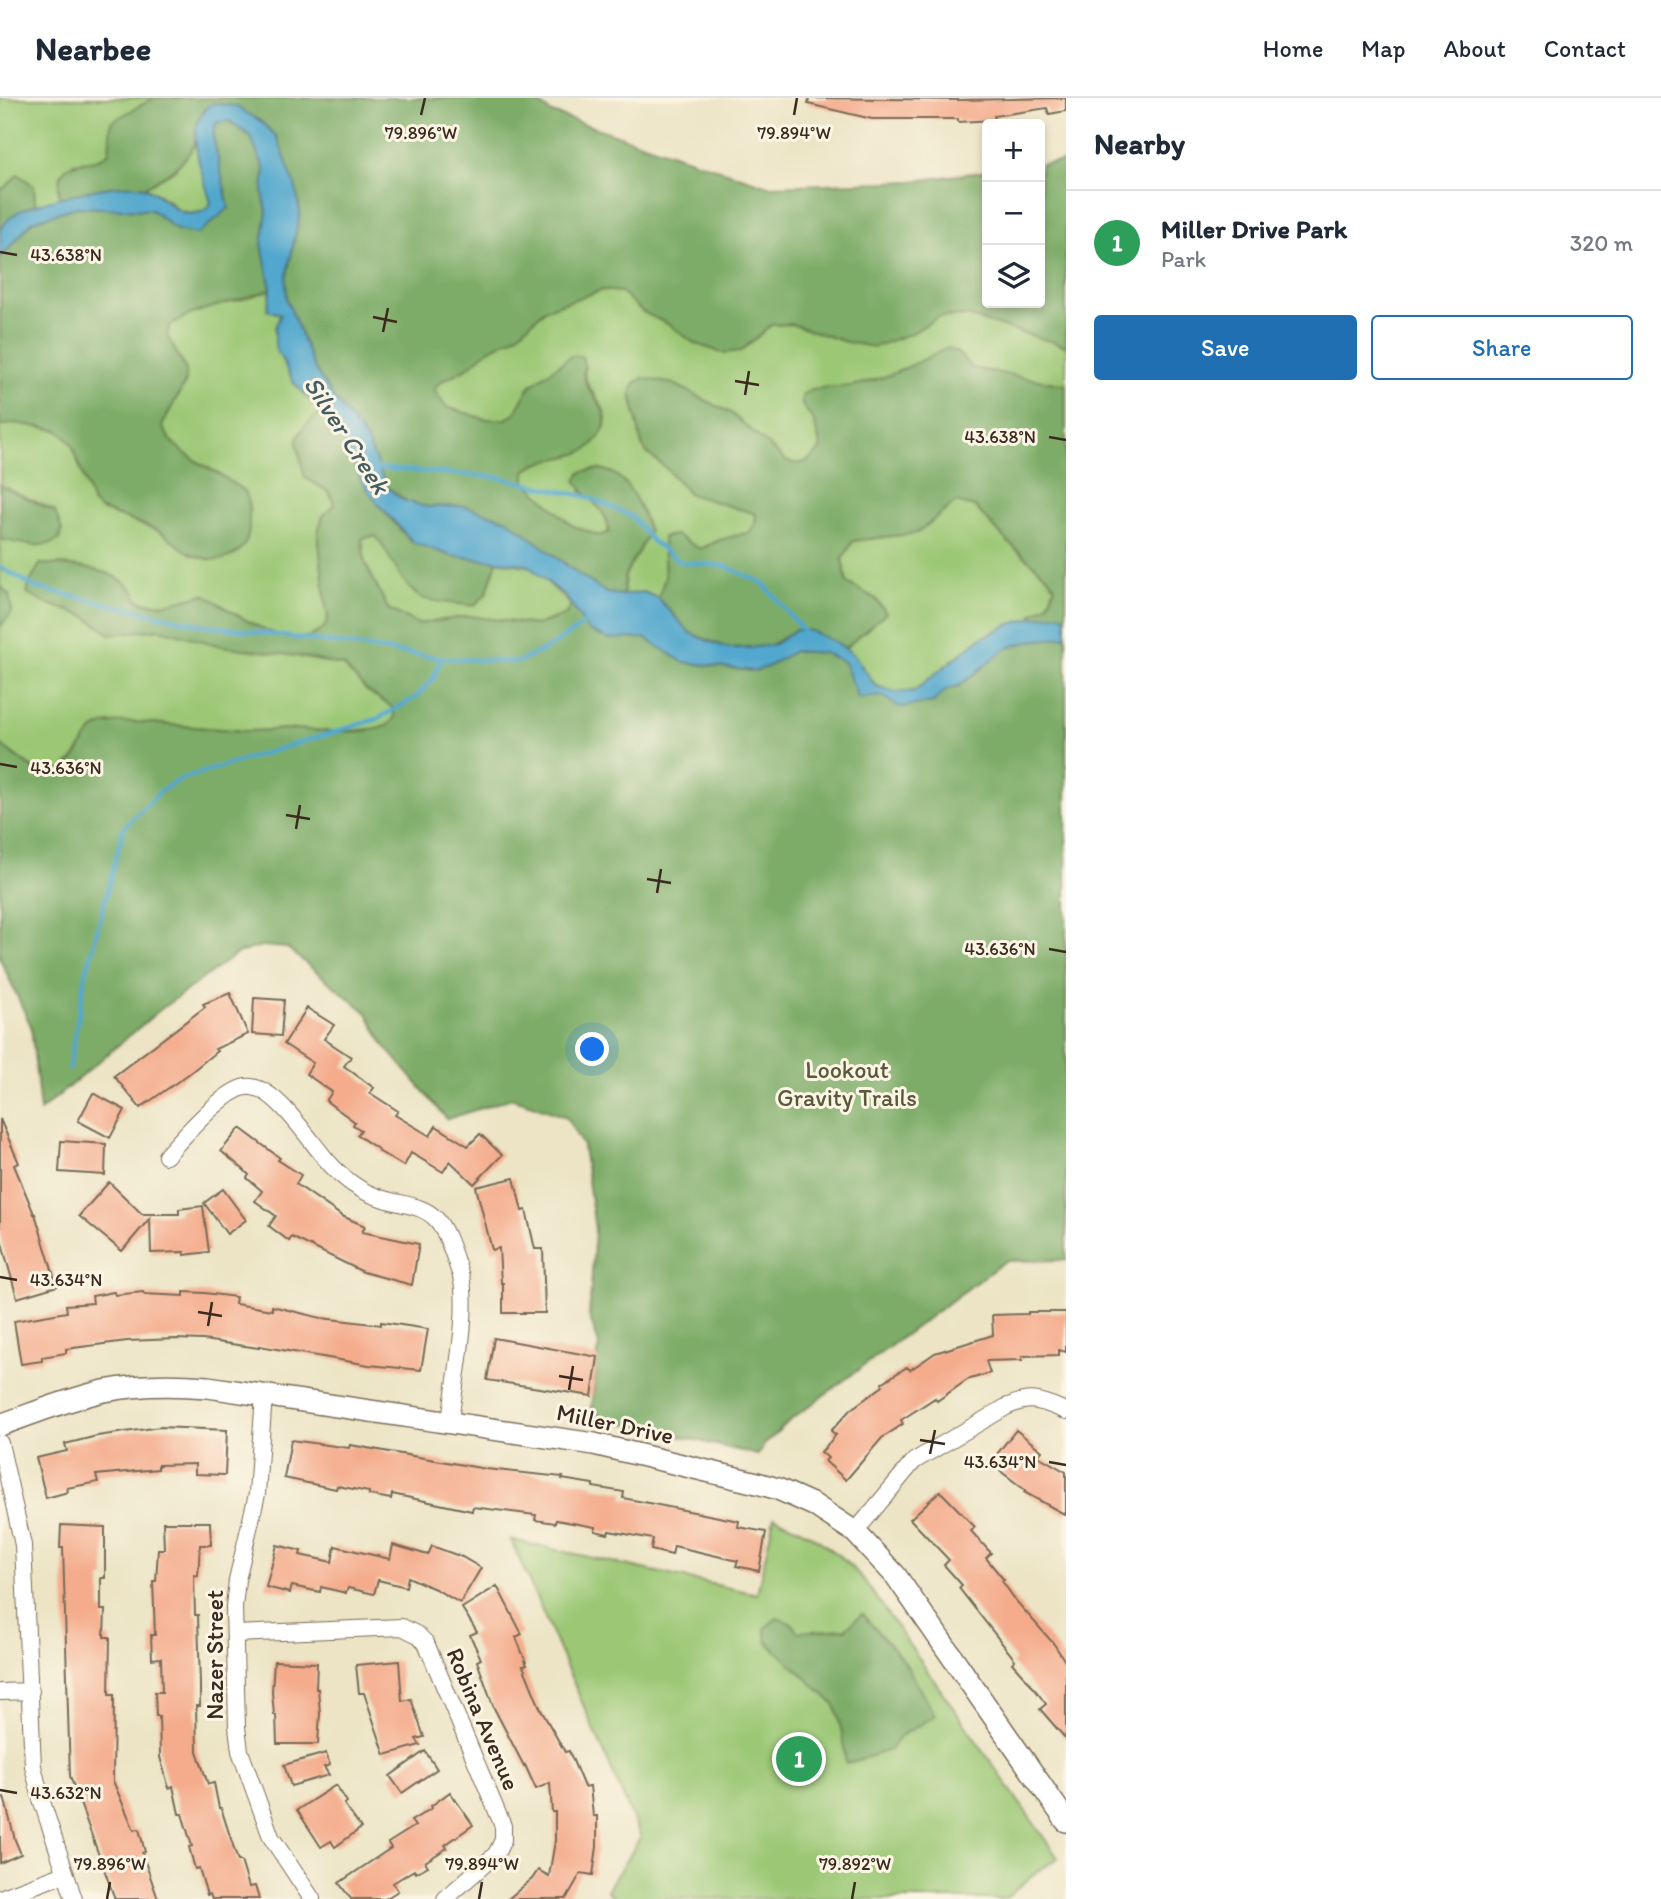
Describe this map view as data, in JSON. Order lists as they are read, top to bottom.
{
  "streets": {
    "street": ["Miller Drive", "Nazer Street", "Robina Avenue"]
  },
  "crossings": [
    ["Miller Drive", "Nazer Street"],
    ["Nazer Street", "Robina Avenue"]
  ],
  "water": ["Silver Creek"],
  "parks": ["Lookout Gravity Trails"],
  "page": {
    "header": "Nearbee",
    "nav": [
      "Home",
      "Map",
      "About",
      "Contact"
    ],
    "heading": "Nearby",
    "map_buttons": ["+", "−"],
    "list": [
      {
        "mark": "1",
        "name": "Miller Drive Park",
        "note": "Park",
        "value": "320 m"
      }
    ],
    "buttons": ["Save", "Share"],
    "pins": "1"
  },
  "coordinates": [
    "79.896°W",
    "79.894°W",
    "43.638°N",
    "43.636°N",
    "43.634°N",
    "43.632°N",
    "79.892°W"
  ]
}
